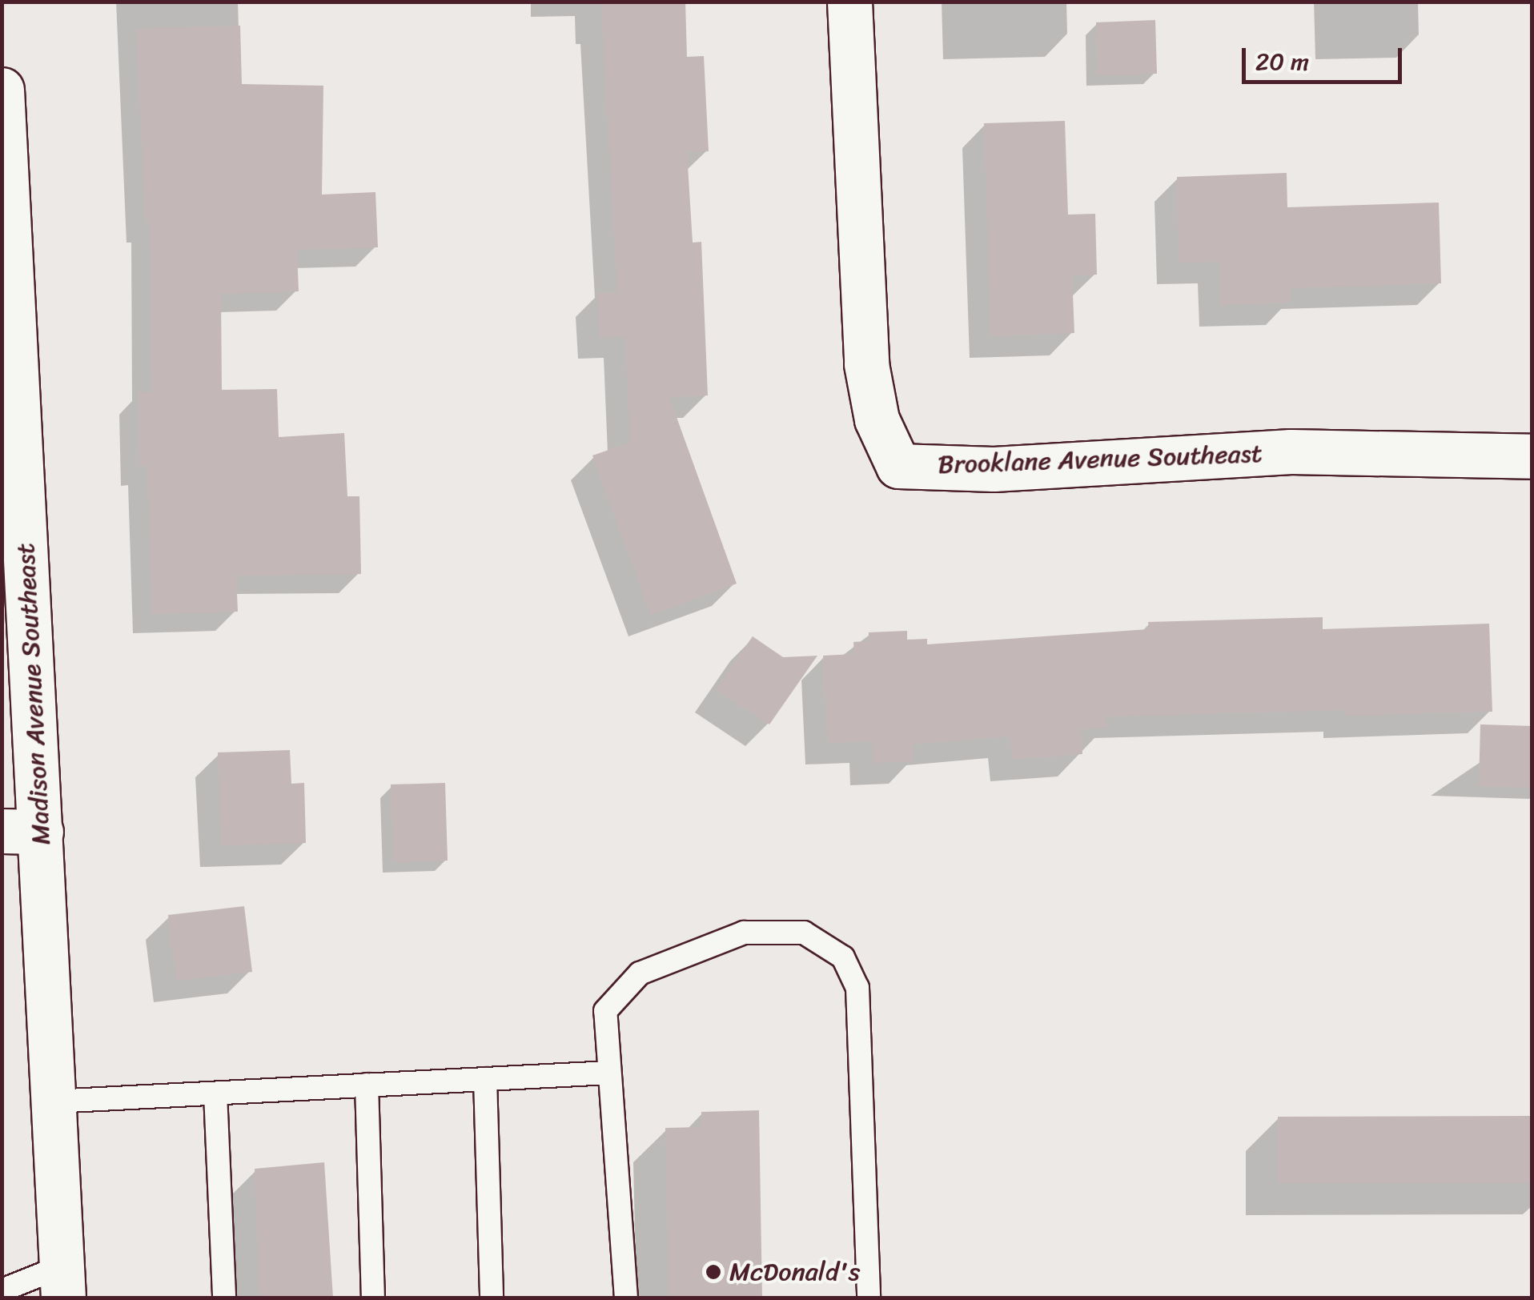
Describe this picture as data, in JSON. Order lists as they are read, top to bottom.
{
  "streets": {
    "street": ["Brooklane Avenue Southeast", "Madison Avenue Southeast"]
  },
  "places": ["McDonald's"],
  "scale_bar": "20 m"
}
